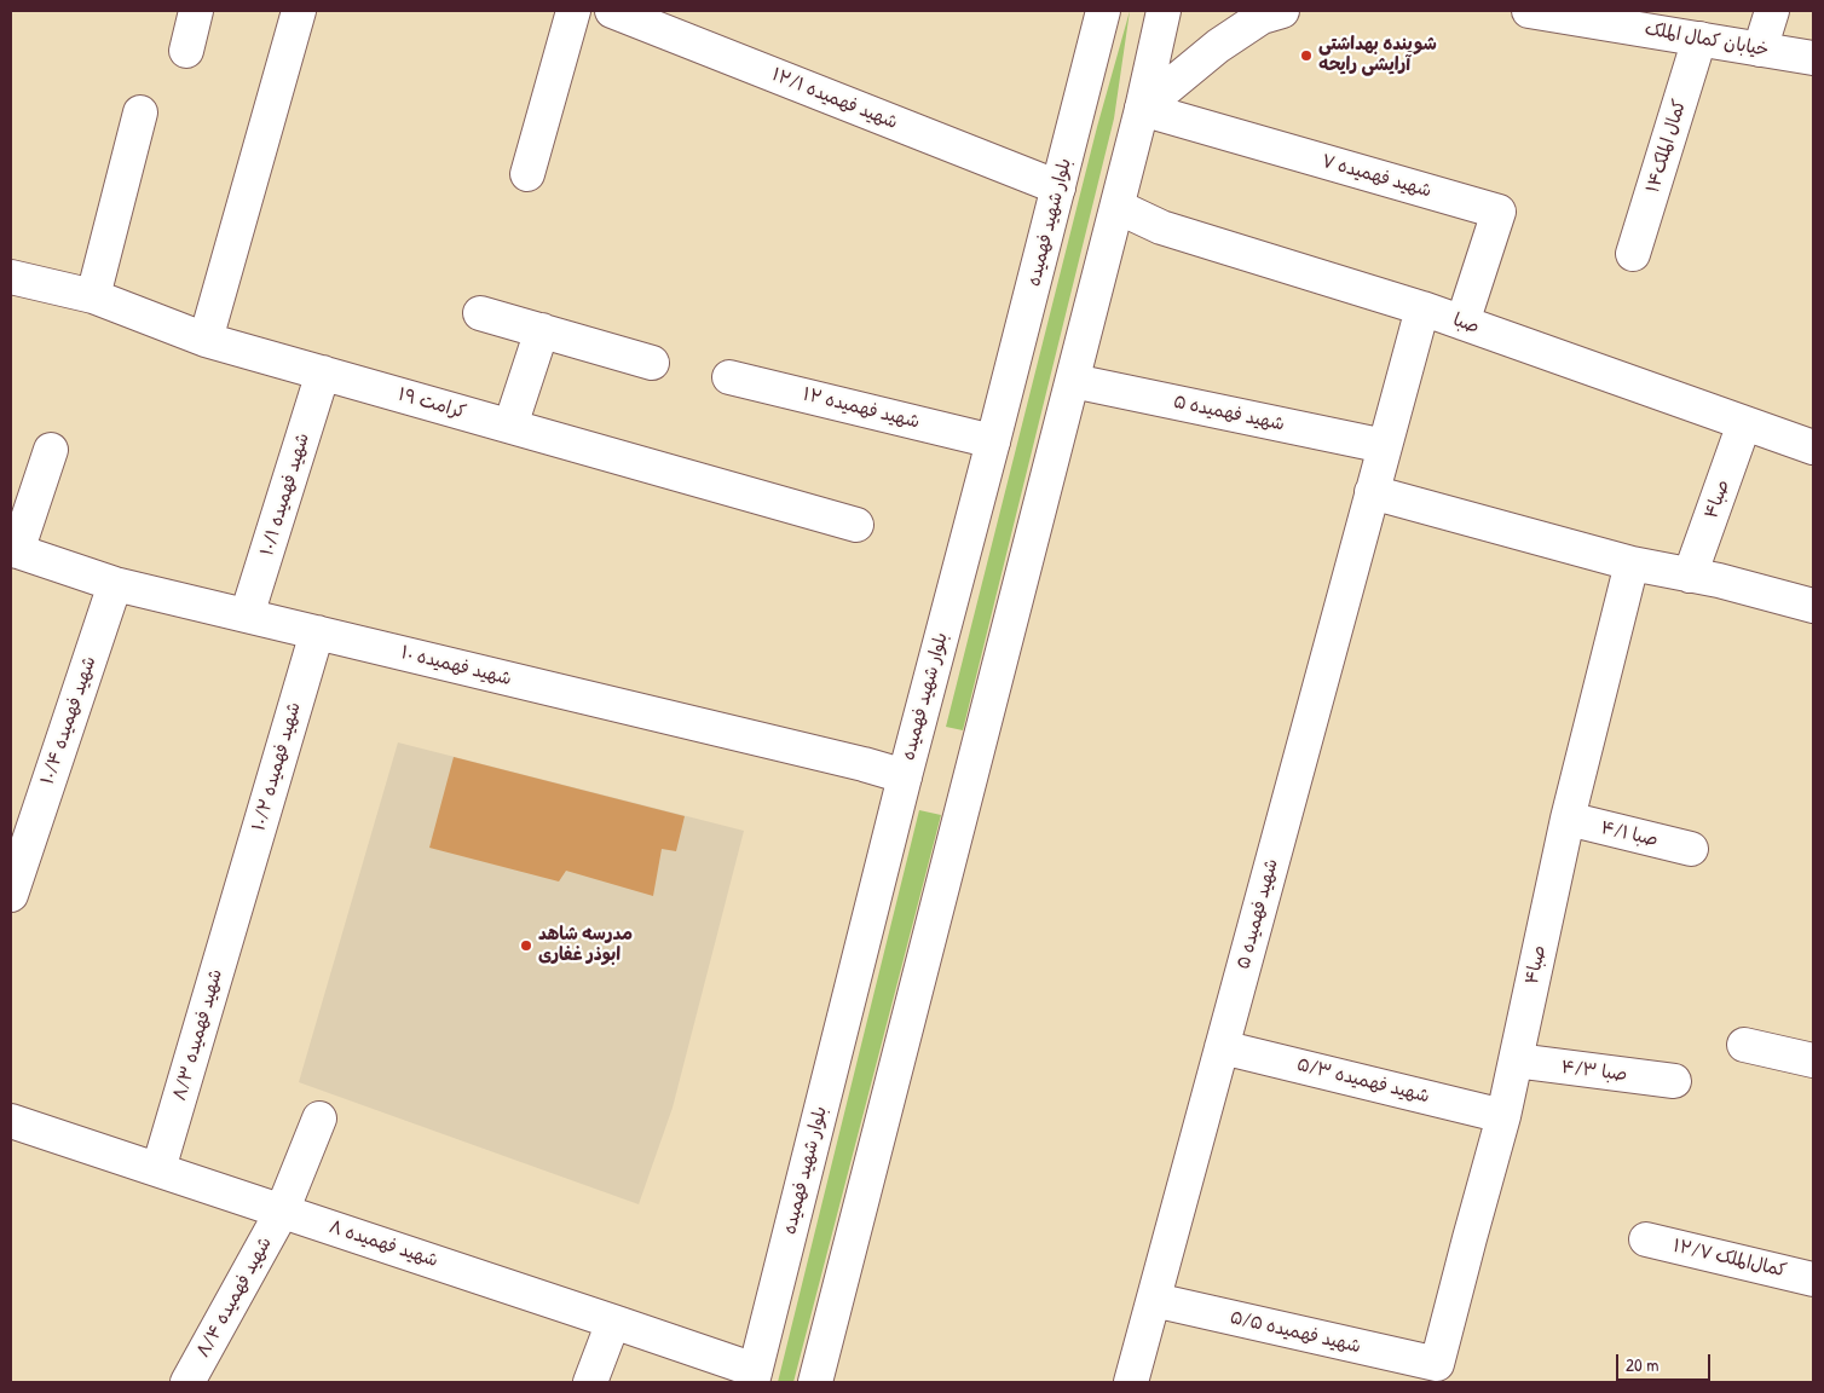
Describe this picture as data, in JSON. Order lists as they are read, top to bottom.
{
  "streets": {
    "street": [
      "خیابان کمال الملک",
      "شهید فهمیده ۱۲/۱",
      "کمال الملک۱۴",
      "شهید فهمیده ۷",
      "بلوار شهید فهمیده",
      "صبا",
      "کرامت ۱۹",
      "شهید فهمیده ۱۲",
      "شهید فهمیده ۵",
      "شهید فهمیده ۱۰/۱",
      "صبا۴",
      "شهید فهمیده ۱۰",
      "شهید فهمیده ۱۰/۴",
      "شهید فهمیده ۱۰/۲",
      "صبا ۴/۱",
      "شهید فهمیده ۸/۳",
      "صبا ۴/۳",
      "شهید فهمیده ۵/۳",
      "شهید فهمیده ۸",
      "کمال‌الملک ۱۲/۷",
      "شهید فهمیده ۸/۴",
      "شهید فهمیده ۵/۵"
    ]
  },
  "crossings": [
    ["خیابان کمال الملک", "کمال الملک۱۴"],
    ["شهید فهمیده ۱۲/۱", "بلوار شهید فهمیده"],
    ["شهید فهمیده ۷", "صبا"],
    ["بلوار شهید فهمیده", "شهید فهمیده ۱۲"],
    ["بلوار شهید فهمیده", "شهید فهمیده ۱۰"],
    ["بلوار شهید فهمیده", "شهید فهمیده ۸"],
    ["صبا", "شهید فهمیده ۵"],
    ["صبا", "صبا۴"],
    ["کرامت ۱۹", "شهید فهمیده ۱۰/۱"],
    ["شهید فهمیده ۵", "شهید فهمیده ۵/۳"],
    ["شهید فهمیده ۵", "شهید فهمیده ۵/۵"],
    ["شهید فهمیده ۱۰/۱", "شهید فهمیده ۱۰"],
    ["صبا۴", "صبا ۴/۱"],
    ["صبا۴", "صبا ۴/۳"],
    ["صبا۴", "شهید فهمیده ۵/۳"],
    ["صبا۴", "شهید فهمیده ۵/۵"],
    ["شهید فهمیده ۱۰", "شهید فهمیده ۱۰/۴"],
    ["شهید فهمیده ۱۰", "شهید فهمیده ۱۰/۲"],
    ["شهید فهمیده ۱۰/۲", "شهید فهمیده ۸/۳"],
    ["شهید فهمیده ۸/۳", "شهید فهمیده ۸"],
    ["شهید فهمیده ۸", "شهید فهمیده ۸/۴"]
  ],
  "places": ["شوینده بهداشتی آرایشی رایحه", "مدرسه شاهد ابوذر غفاری"],
  "scale_bar": "20 m"
}
